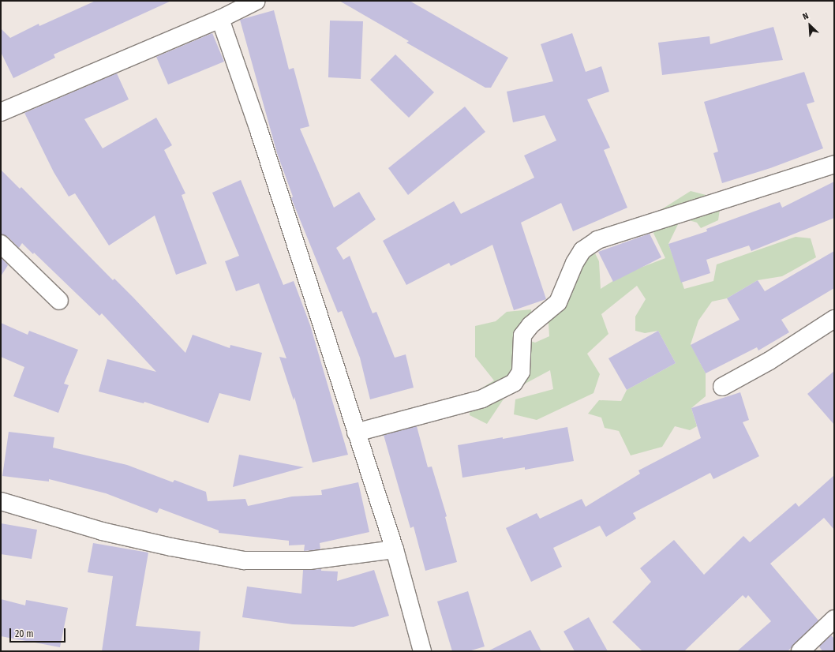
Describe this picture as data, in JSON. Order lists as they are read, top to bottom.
{
  "scale_bar": "20 m",
  "north": "top left"
}
